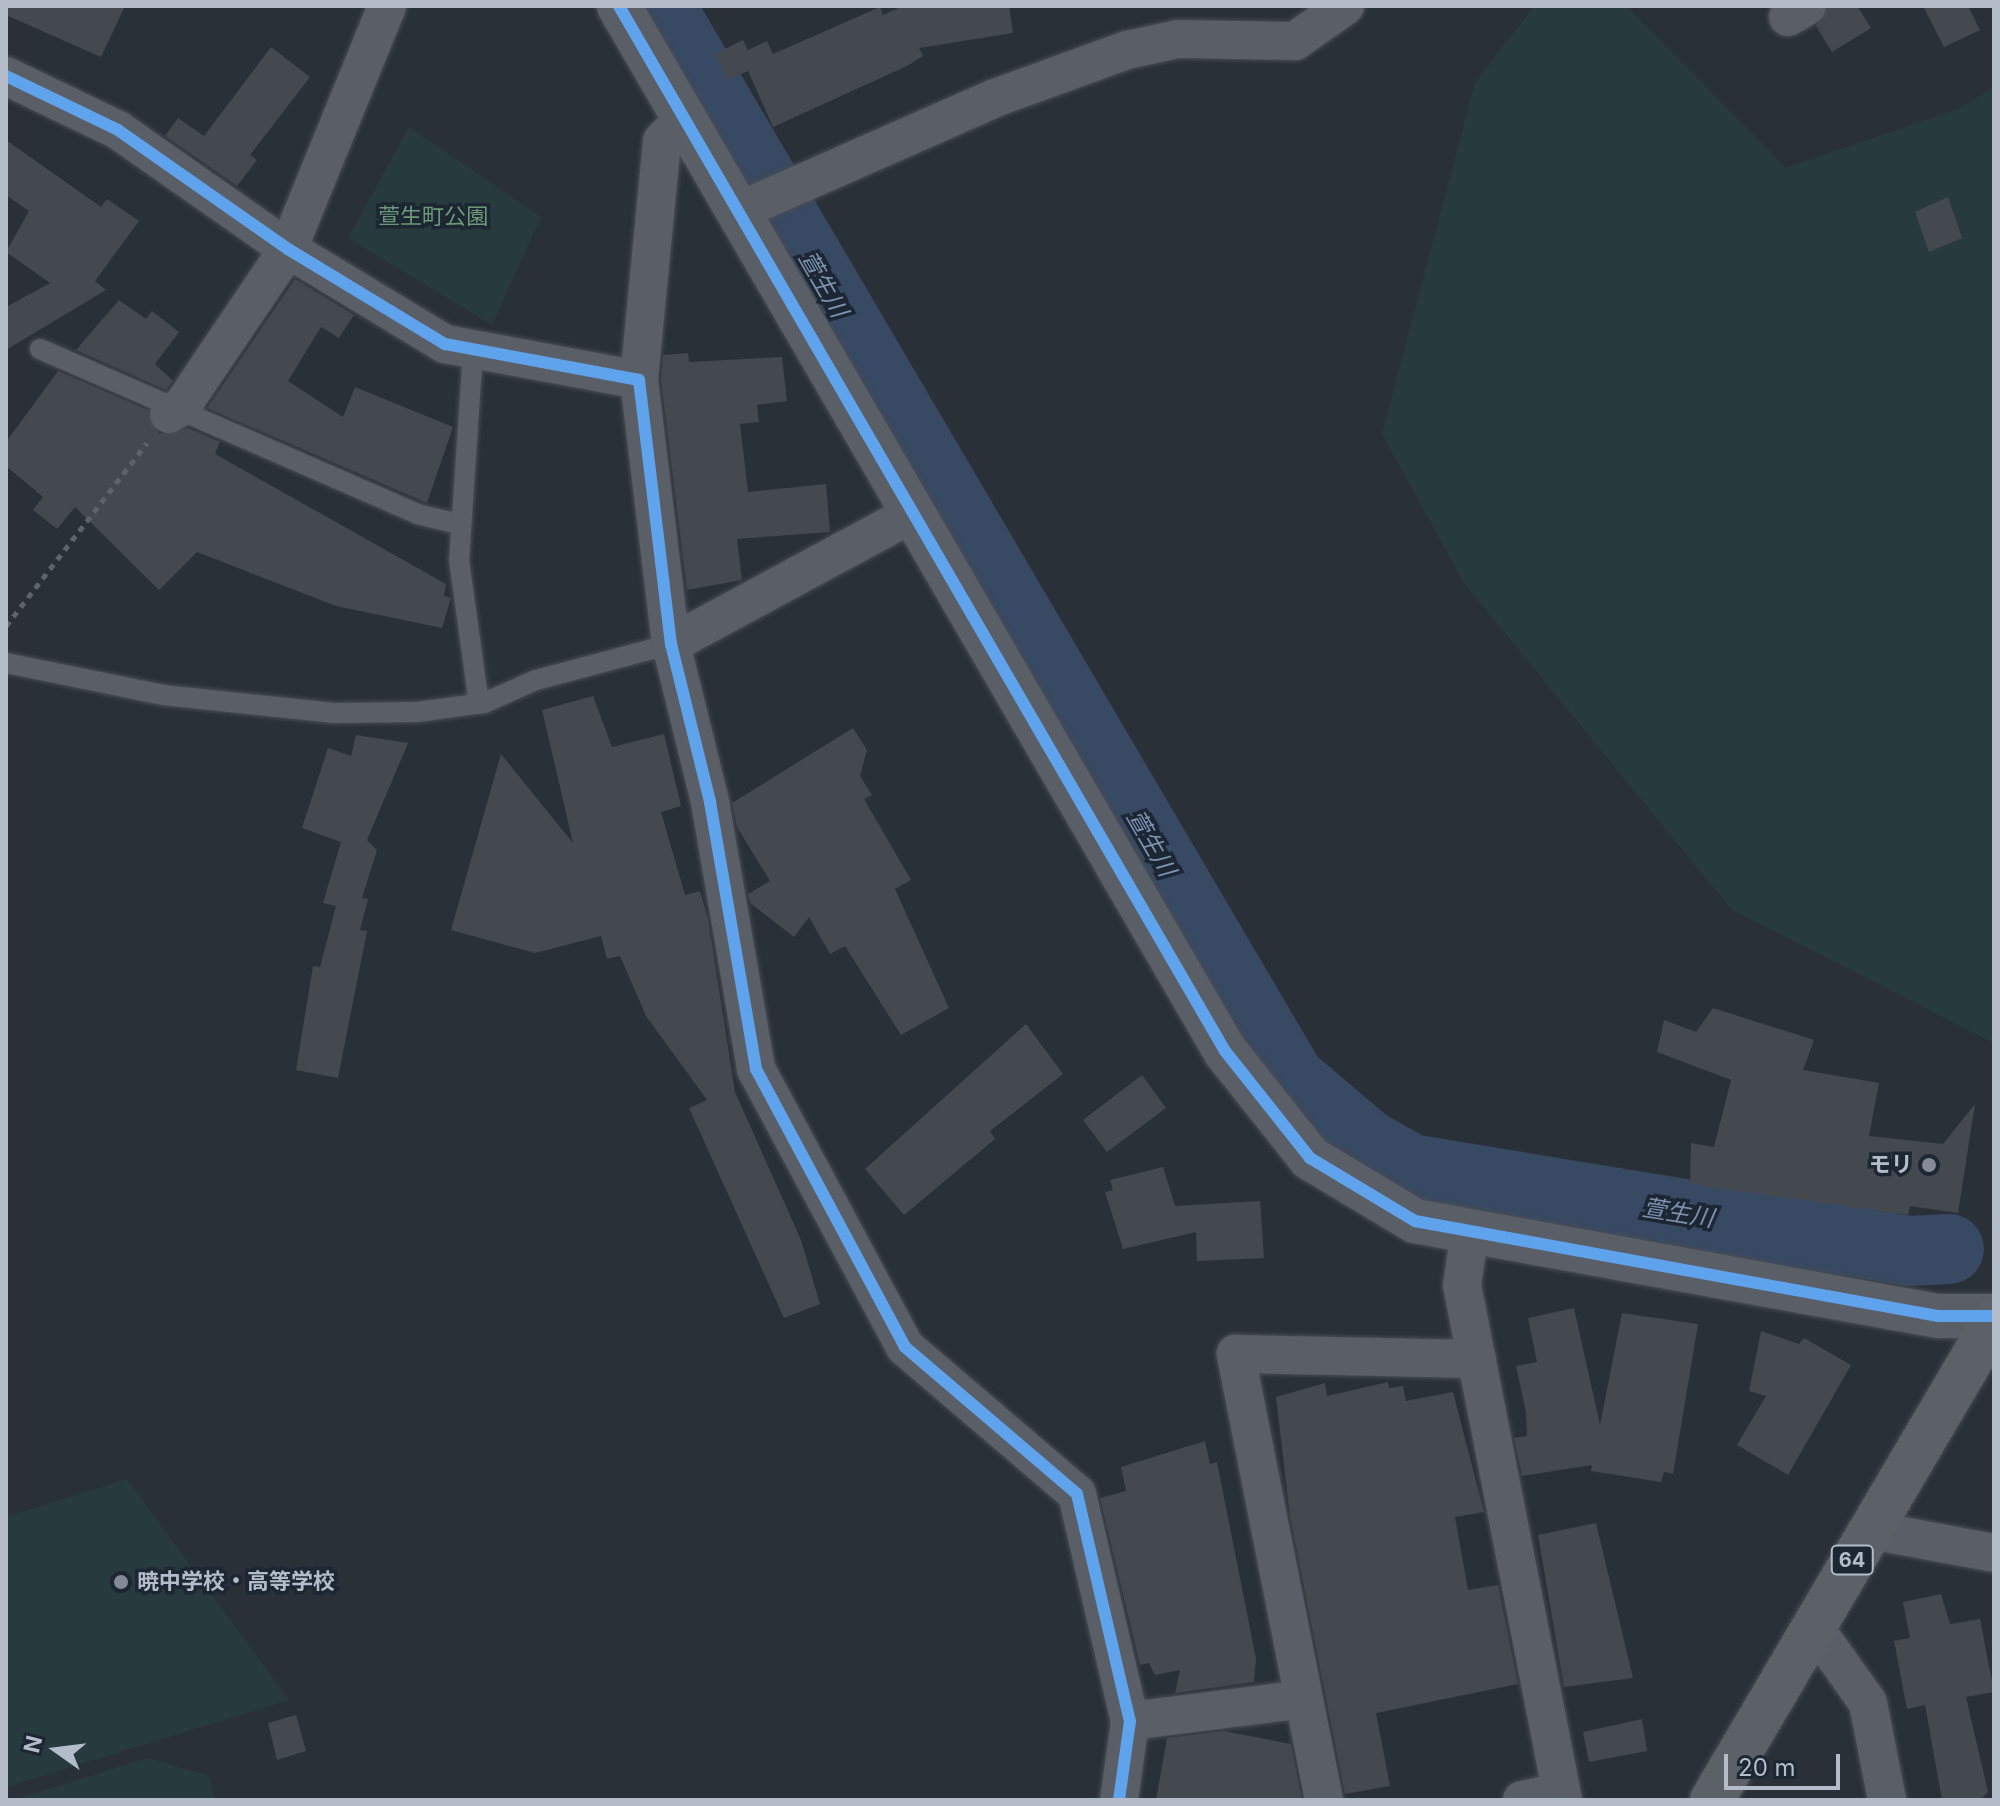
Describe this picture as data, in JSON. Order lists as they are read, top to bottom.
{
  "streets": {
    "main road": ["64"]
  },
  "water": ["萱生川"],
  "parks": ["萱生町公園"],
  "places": ["モリ", "暁中学校・高等学校"],
  "scale_bar": "20 m",
  "north": "left"
}
